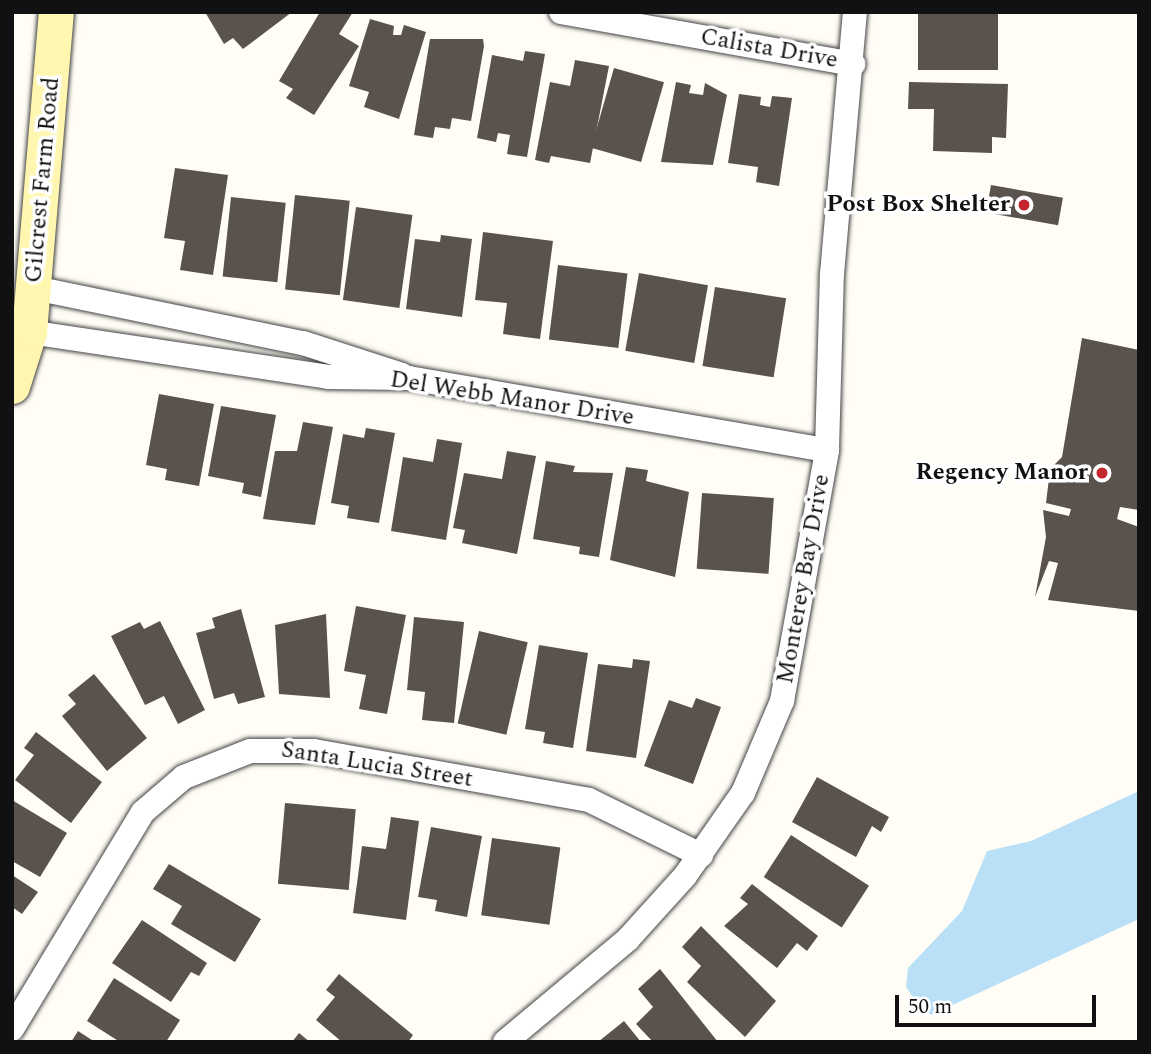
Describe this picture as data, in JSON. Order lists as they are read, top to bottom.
{
  "streets": {
    "main road": ["Gilcrest Farm Road"],
    "street": [
      "Calista Drive",
      "Del Webb Manor Drive",
      "Monterey Bay Drive",
      "Santa Lucia Street"
    ]
  },
  "crossings": [
    ["Calista Drive", "Monterey Bay Drive"],
    ["Gilcrest Farm Road", "Del Webb Manor Drive"],
    ["Del Webb Manor Drive", "Monterey Bay Drive"],
    ["Monterey Bay Drive", "Santa Lucia Street"]
  ],
  "places": ["Post Box Shelter", "Regency Manor"],
  "scale_bar": "50 m"
}
